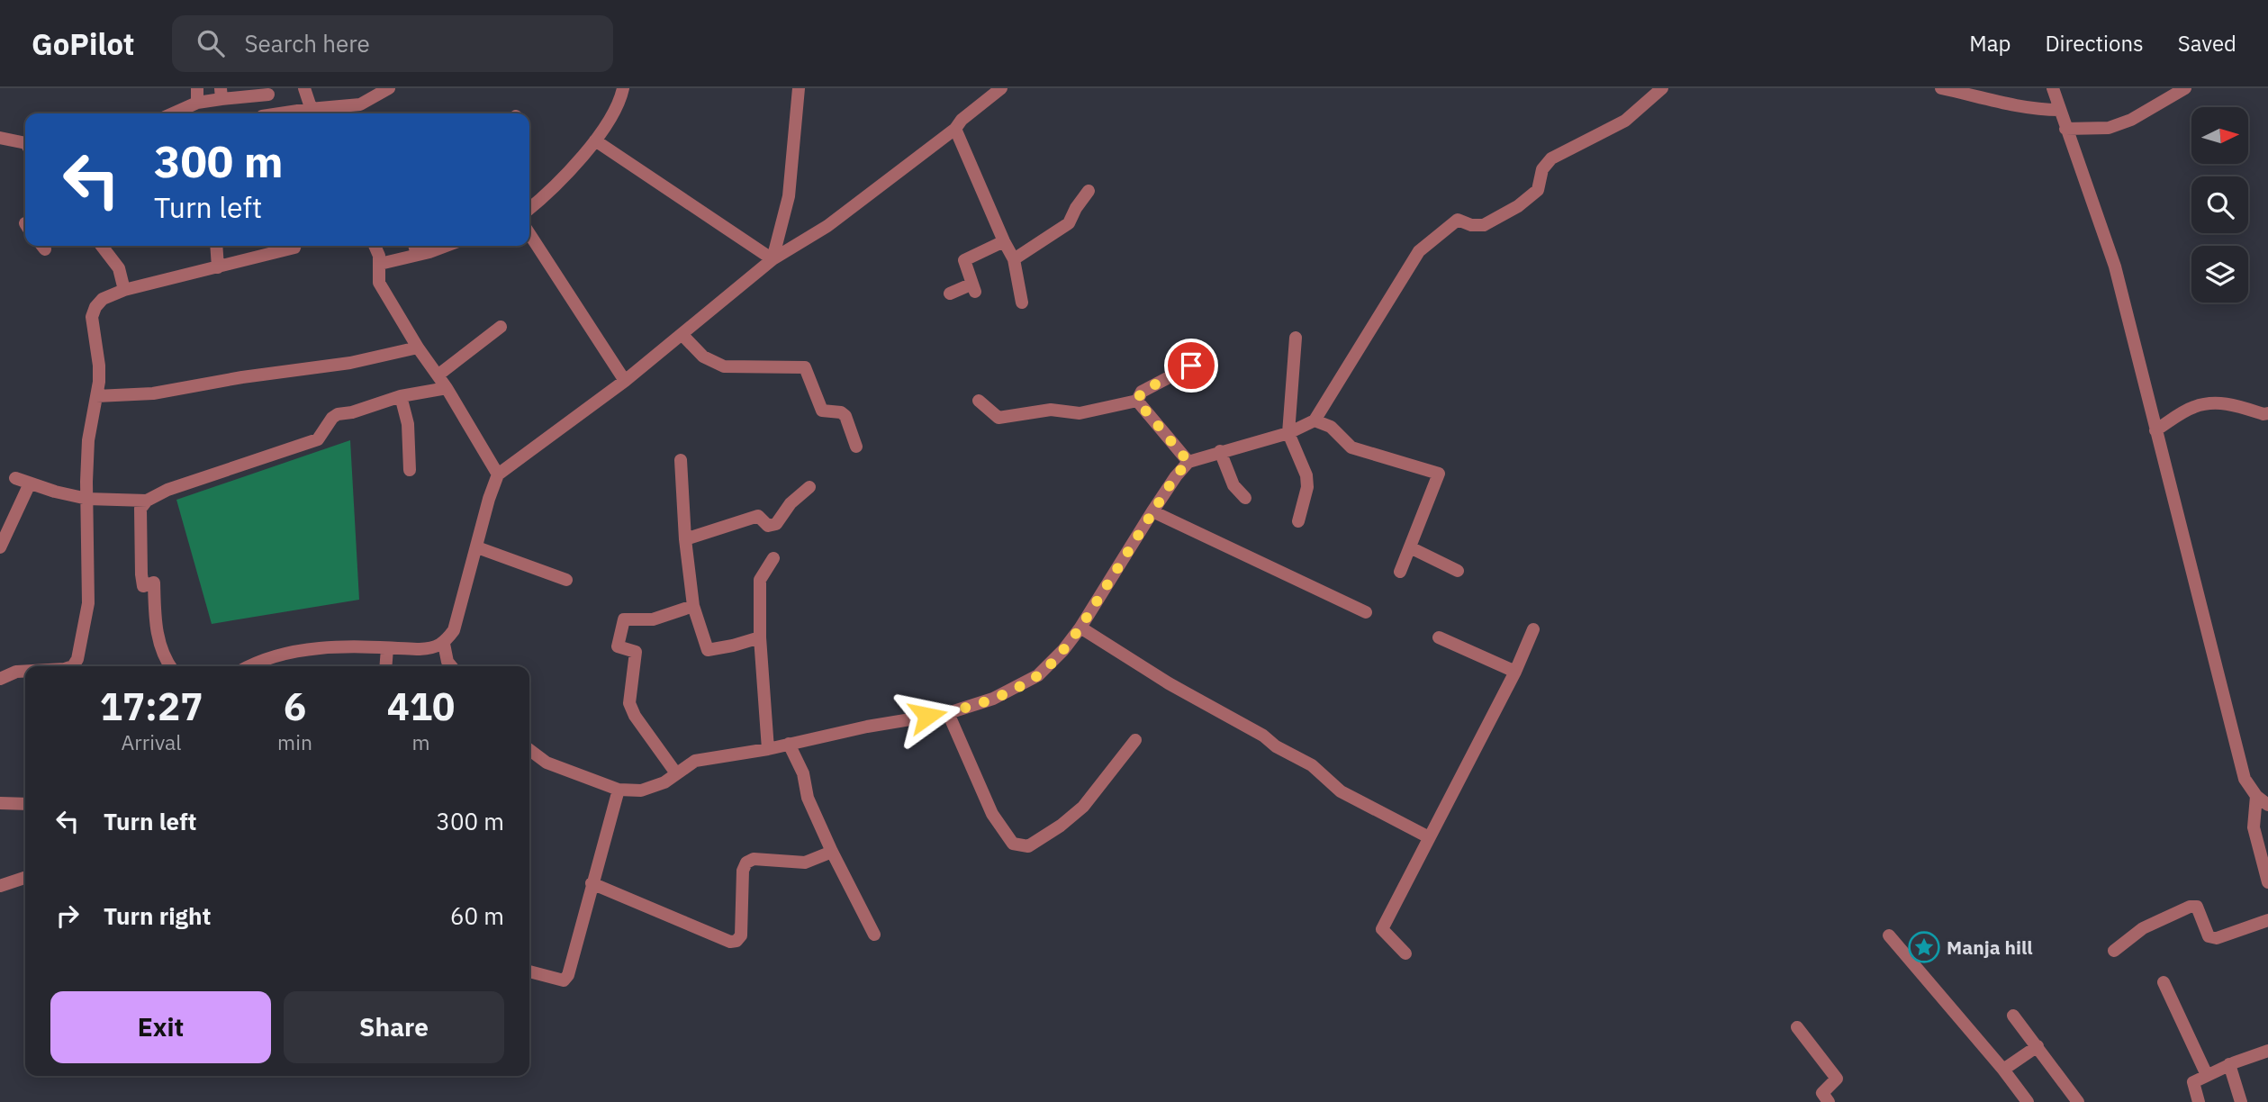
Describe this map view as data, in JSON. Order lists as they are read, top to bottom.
{
  "places": {
    "place": ["Manja hill"]
  },
  "north": "right",
  "page": {
    "header": "GoPilot",
    "search": "Search here",
    "nav": ["Map", "Directions", "Saved"],
    "turn": ["300 m", "Turn left"],
    "eta": [
      "17:27",
      "Arrival",
      "6",
      "min",
      "410",
      "m"
    ],
    "list": [
      {
        "name": "Turn left",
        "value": "300 m"
      },
      {
        "name": "Turn right",
        "value": "60 m"
      }
    ],
    "buttons": ["Exit", "Share"]
  }
}
